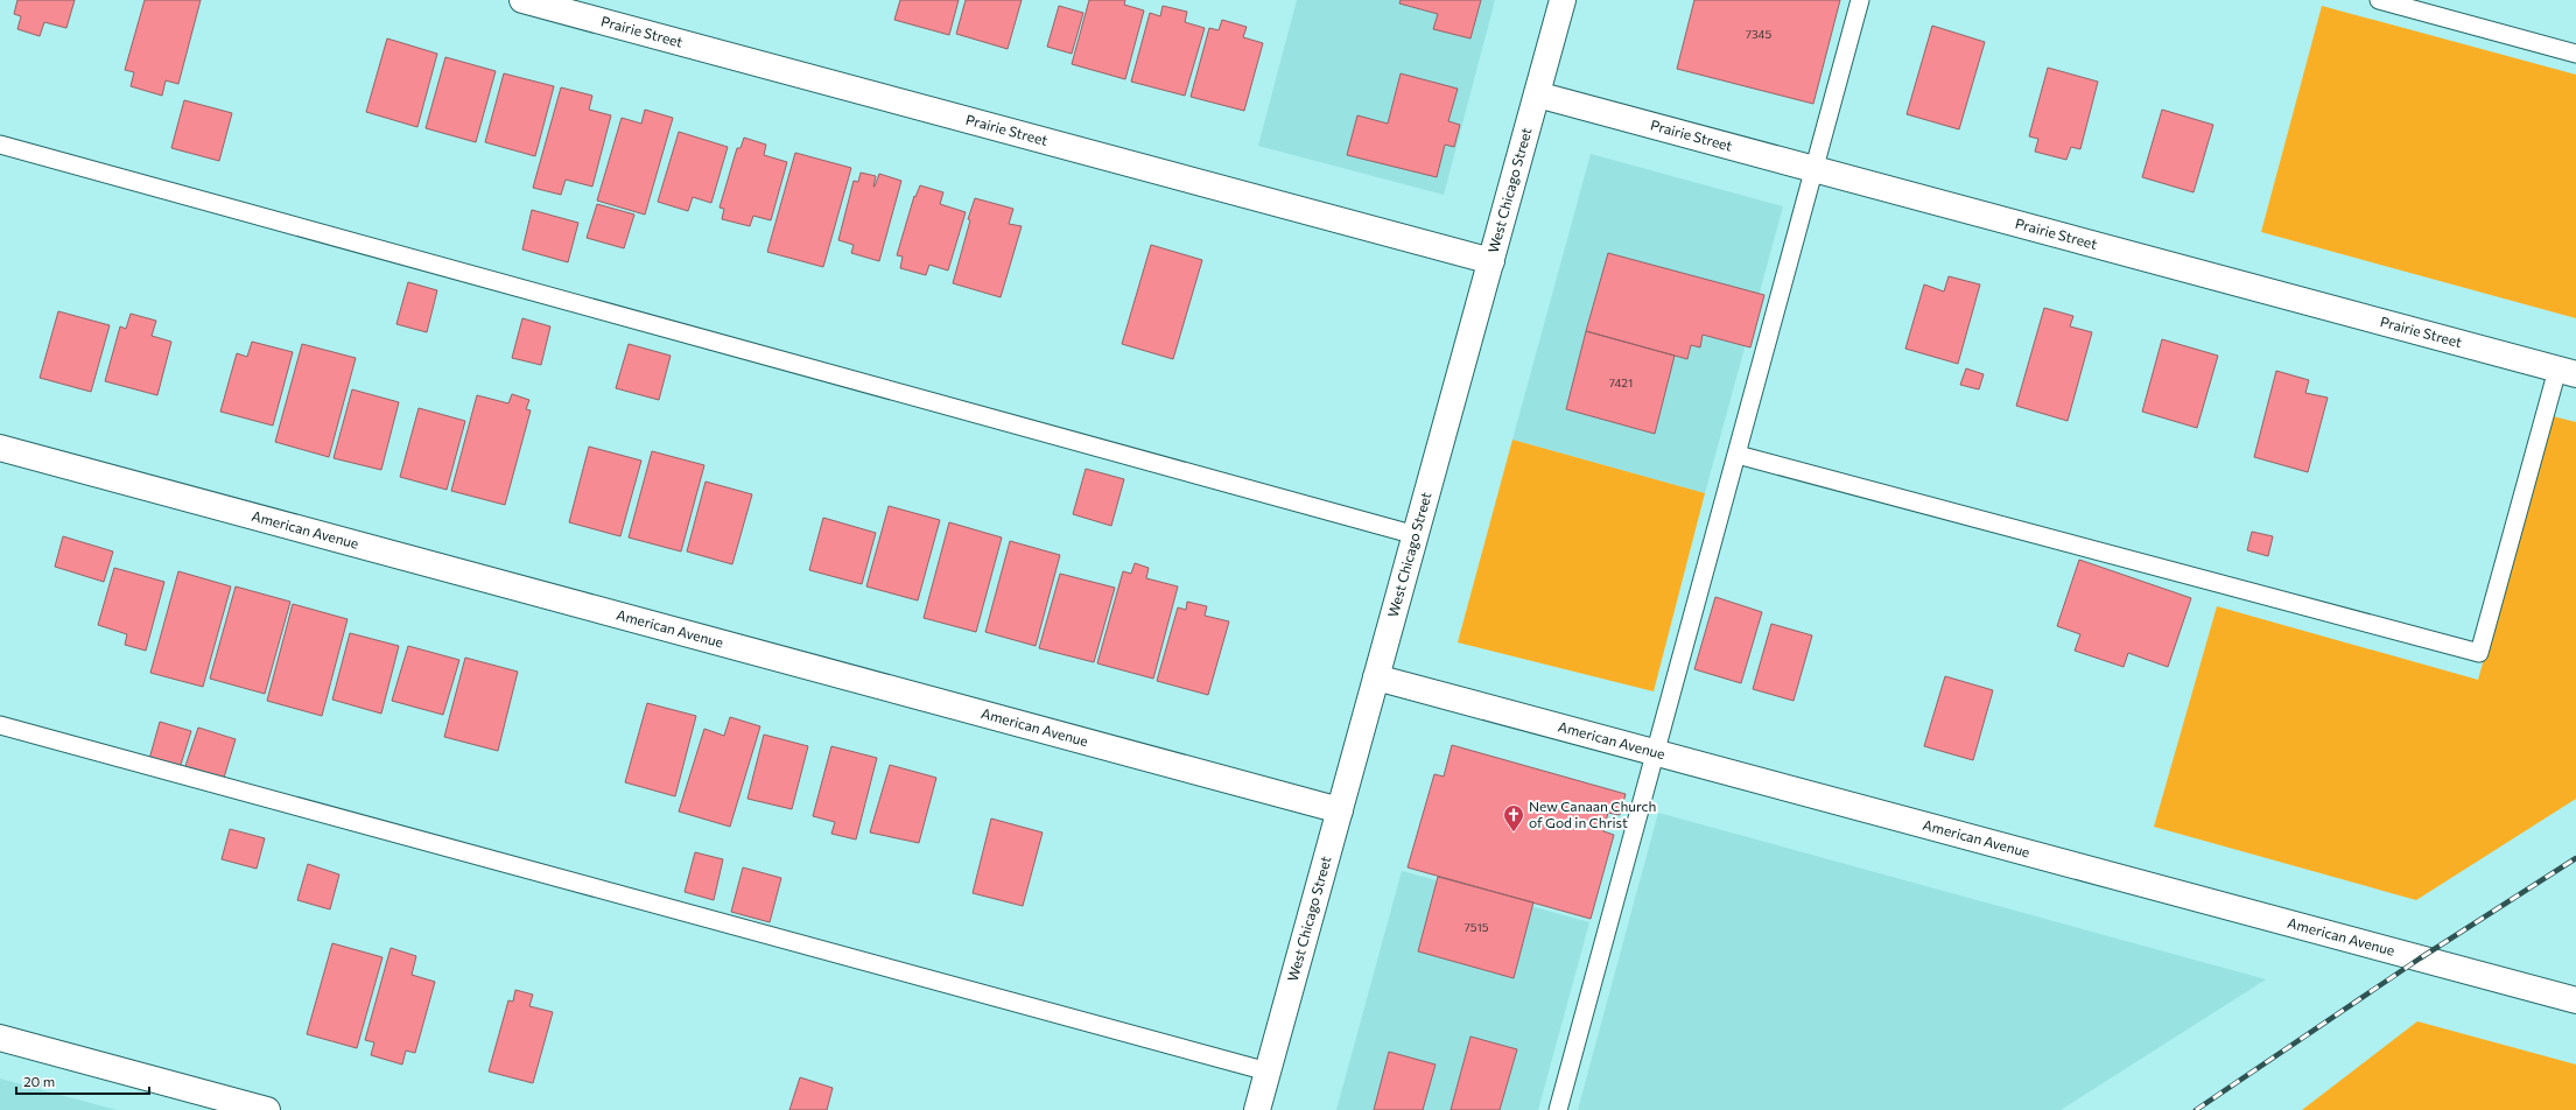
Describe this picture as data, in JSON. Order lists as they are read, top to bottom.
{
  "streets": {
    "street": ["Prairie Street", "West Chicago Street", "American Avenue"]
  },
  "crossings": [
    ["Prairie Street", "West Chicago Street"],
    ["West Chicago Street", "American Avenue"]
  ],
  "places": {
    "church": ["New Canaan Church of God in Christ"]
  },
  "house_numbers": ["7345", "7421", "7515"],
  "scale_bar": "20 m"
}
